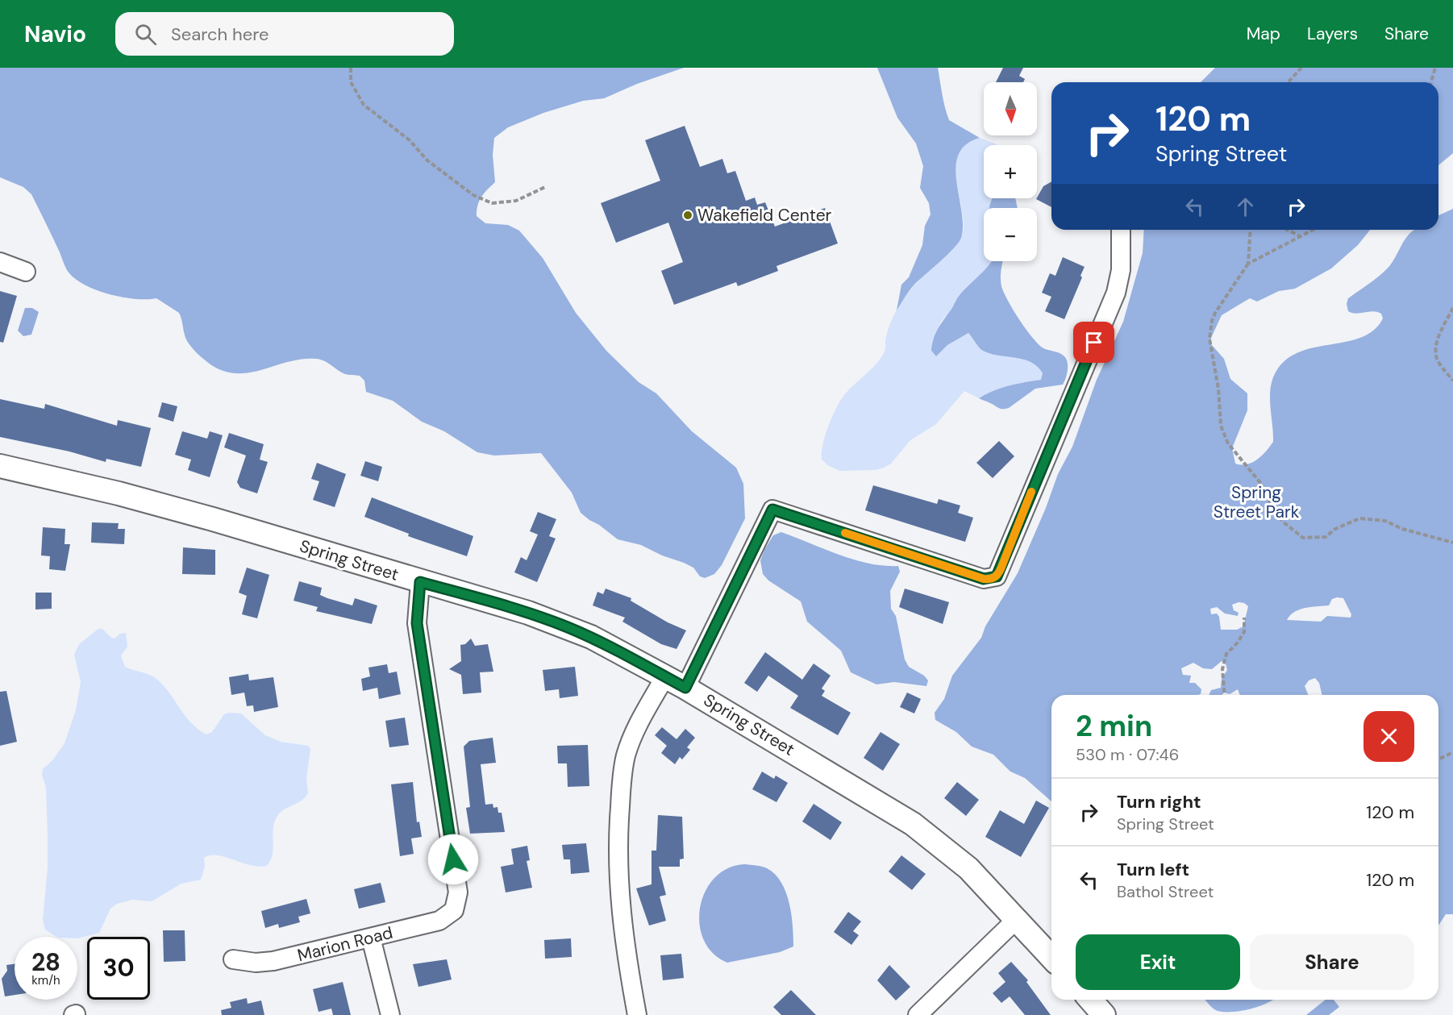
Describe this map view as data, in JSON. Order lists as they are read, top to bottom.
{
  "streets": {
    "street": ["Spring Street", "Marion Road"]
  },
  "crossings": [
    ["Spring Street", "Marion Road"]
  ],
  "parks": ["Spring Street Park"],
  "places": ["Wakefield Center"],
  "north": "bottom",
  "page": {
    "header": "Navio",
    "search": "Search here",
    "nav": ["Map", "Layers", "Share"],
    "map_buttons": ["+", "−"],
    "turn": ["120 m", "Spring Street"],
    "heading": ["2 min", "530 m · 07:46"],
    "list": [
      {
        "name": "Turn right",
        "note": "Spring Street",
        "value": "120 m"
      },
      {
        "name": "Turn left",
        "note": "Bathol Street",
        "value": "120 m"
      }
    ],
    "buttons": ["Exit", "Share"],
    "speed": "28 km/h",
    "limit": "30"
  }
}
